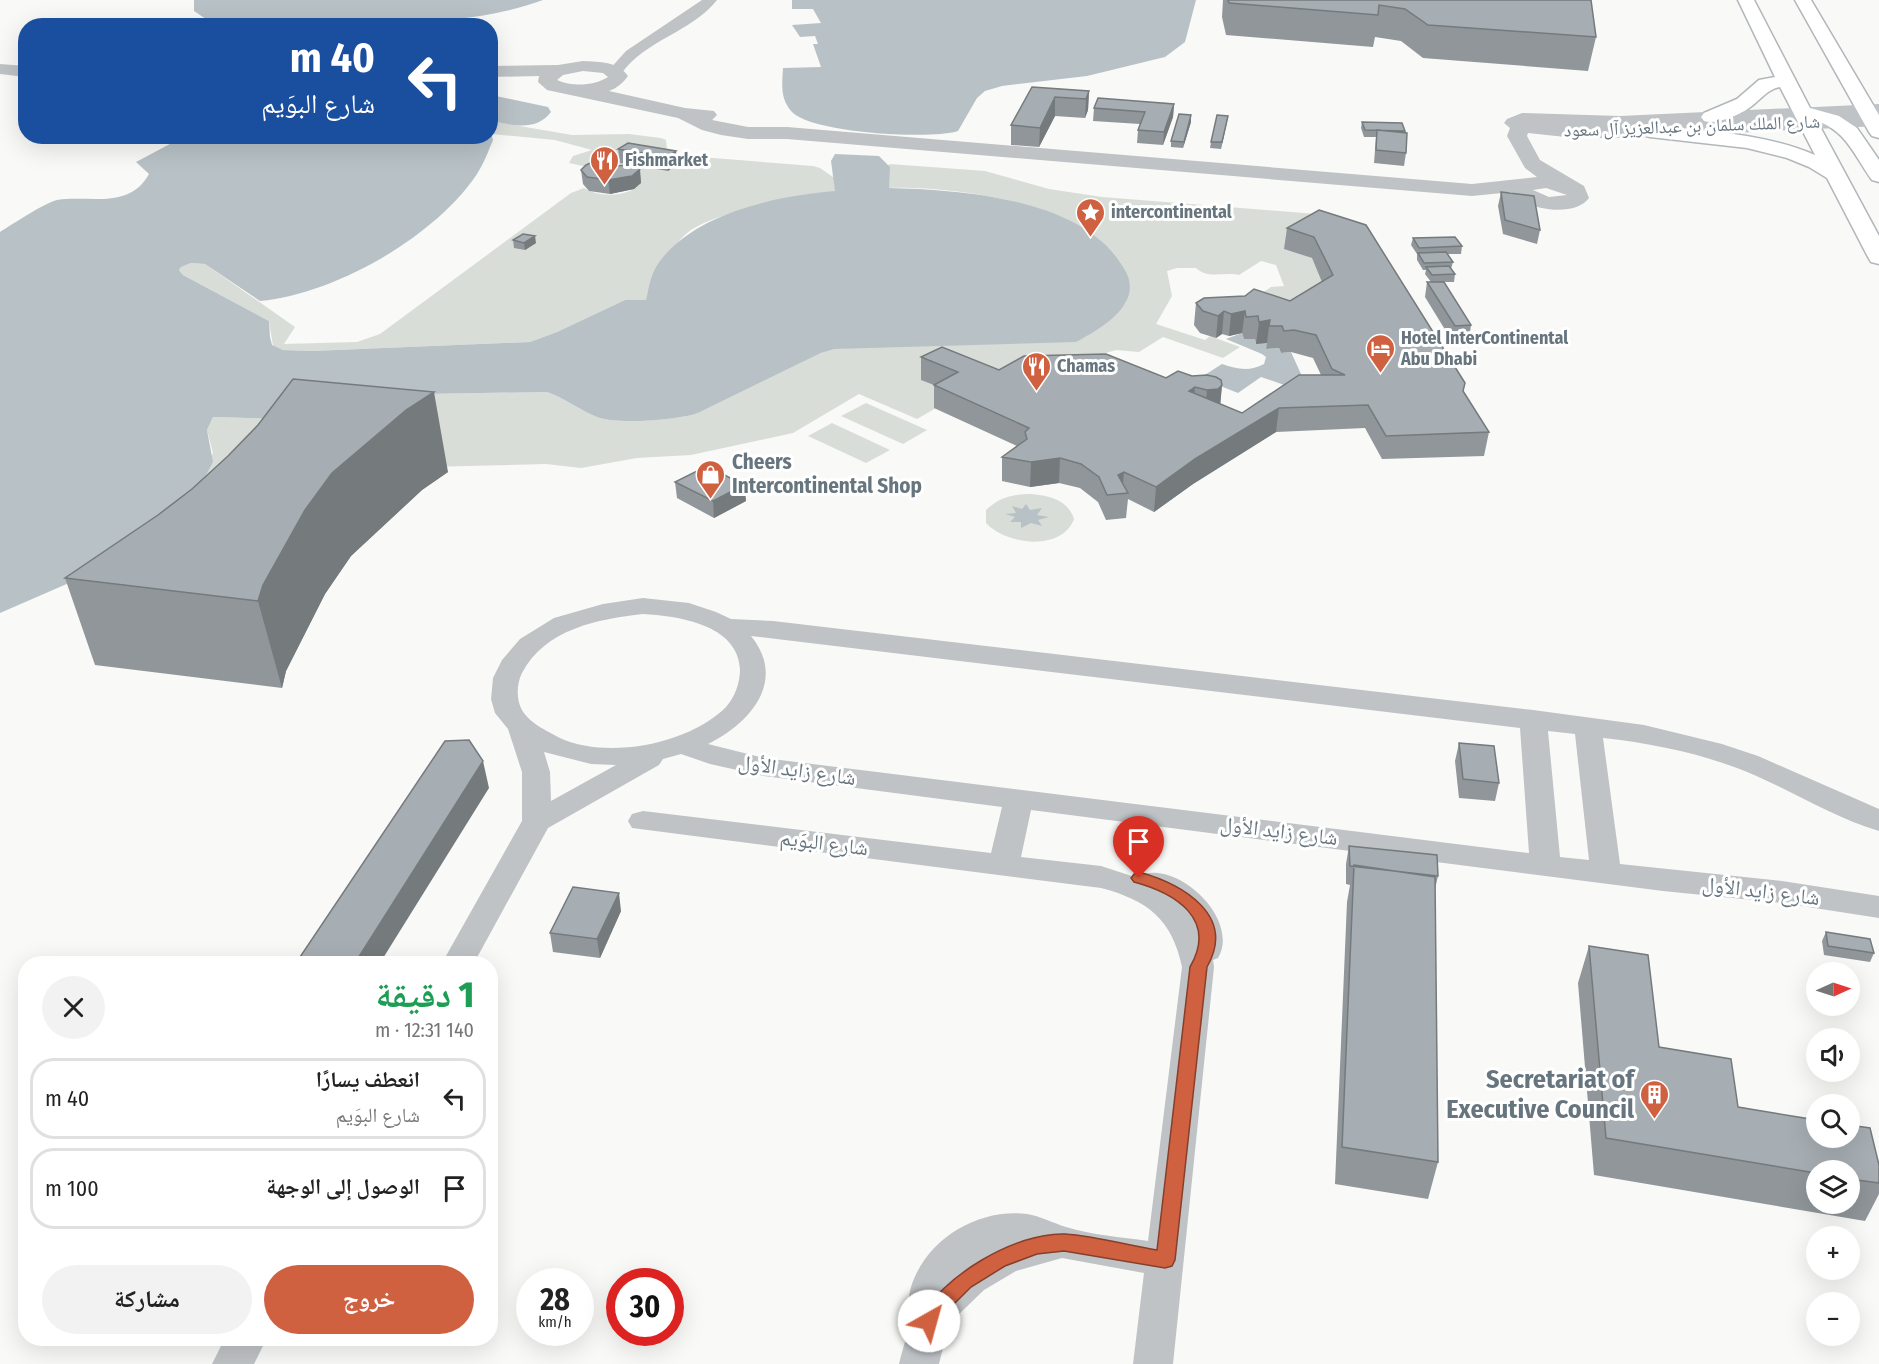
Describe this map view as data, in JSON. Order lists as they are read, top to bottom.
{
  "streets": {
    "street": ["شارع الملك سلمان بن عبدالعزيز آل سعود", "شارع زايد الأول", "شارع البوَيم"]
  },
  "places": {
    "restaurant": ["Fishmarket", "Chamas"],
    "place": ["intercontinental"],
    "hotel": ["Hotel InterContinental Abu Dhabi"],
    "shop": ["Cheers Intercontinental Shop"],
    "building": ["Secretariat of Executive Council"]
  },
  "north": "right",
  "page": {
    "turn": ["40 m", "شارع البوَيم"],
    "heading": ["1 دقيقة", "140 m · 12:31"],
    "map_buttons": ["+", "−"],
    "list": [
      {
        "name": "انعطف يسارًا",
        "note": "شارع البوَيم",
        "value": "40 m"
      },
      {
        "name": "الوصول إلى الوجهة",
        "value": "100 m"
      }
    ],
    "buttons": ["خروج", "مشاركة"],
    "speed": "28 km/h",
    "limit": "30"
  }
}
